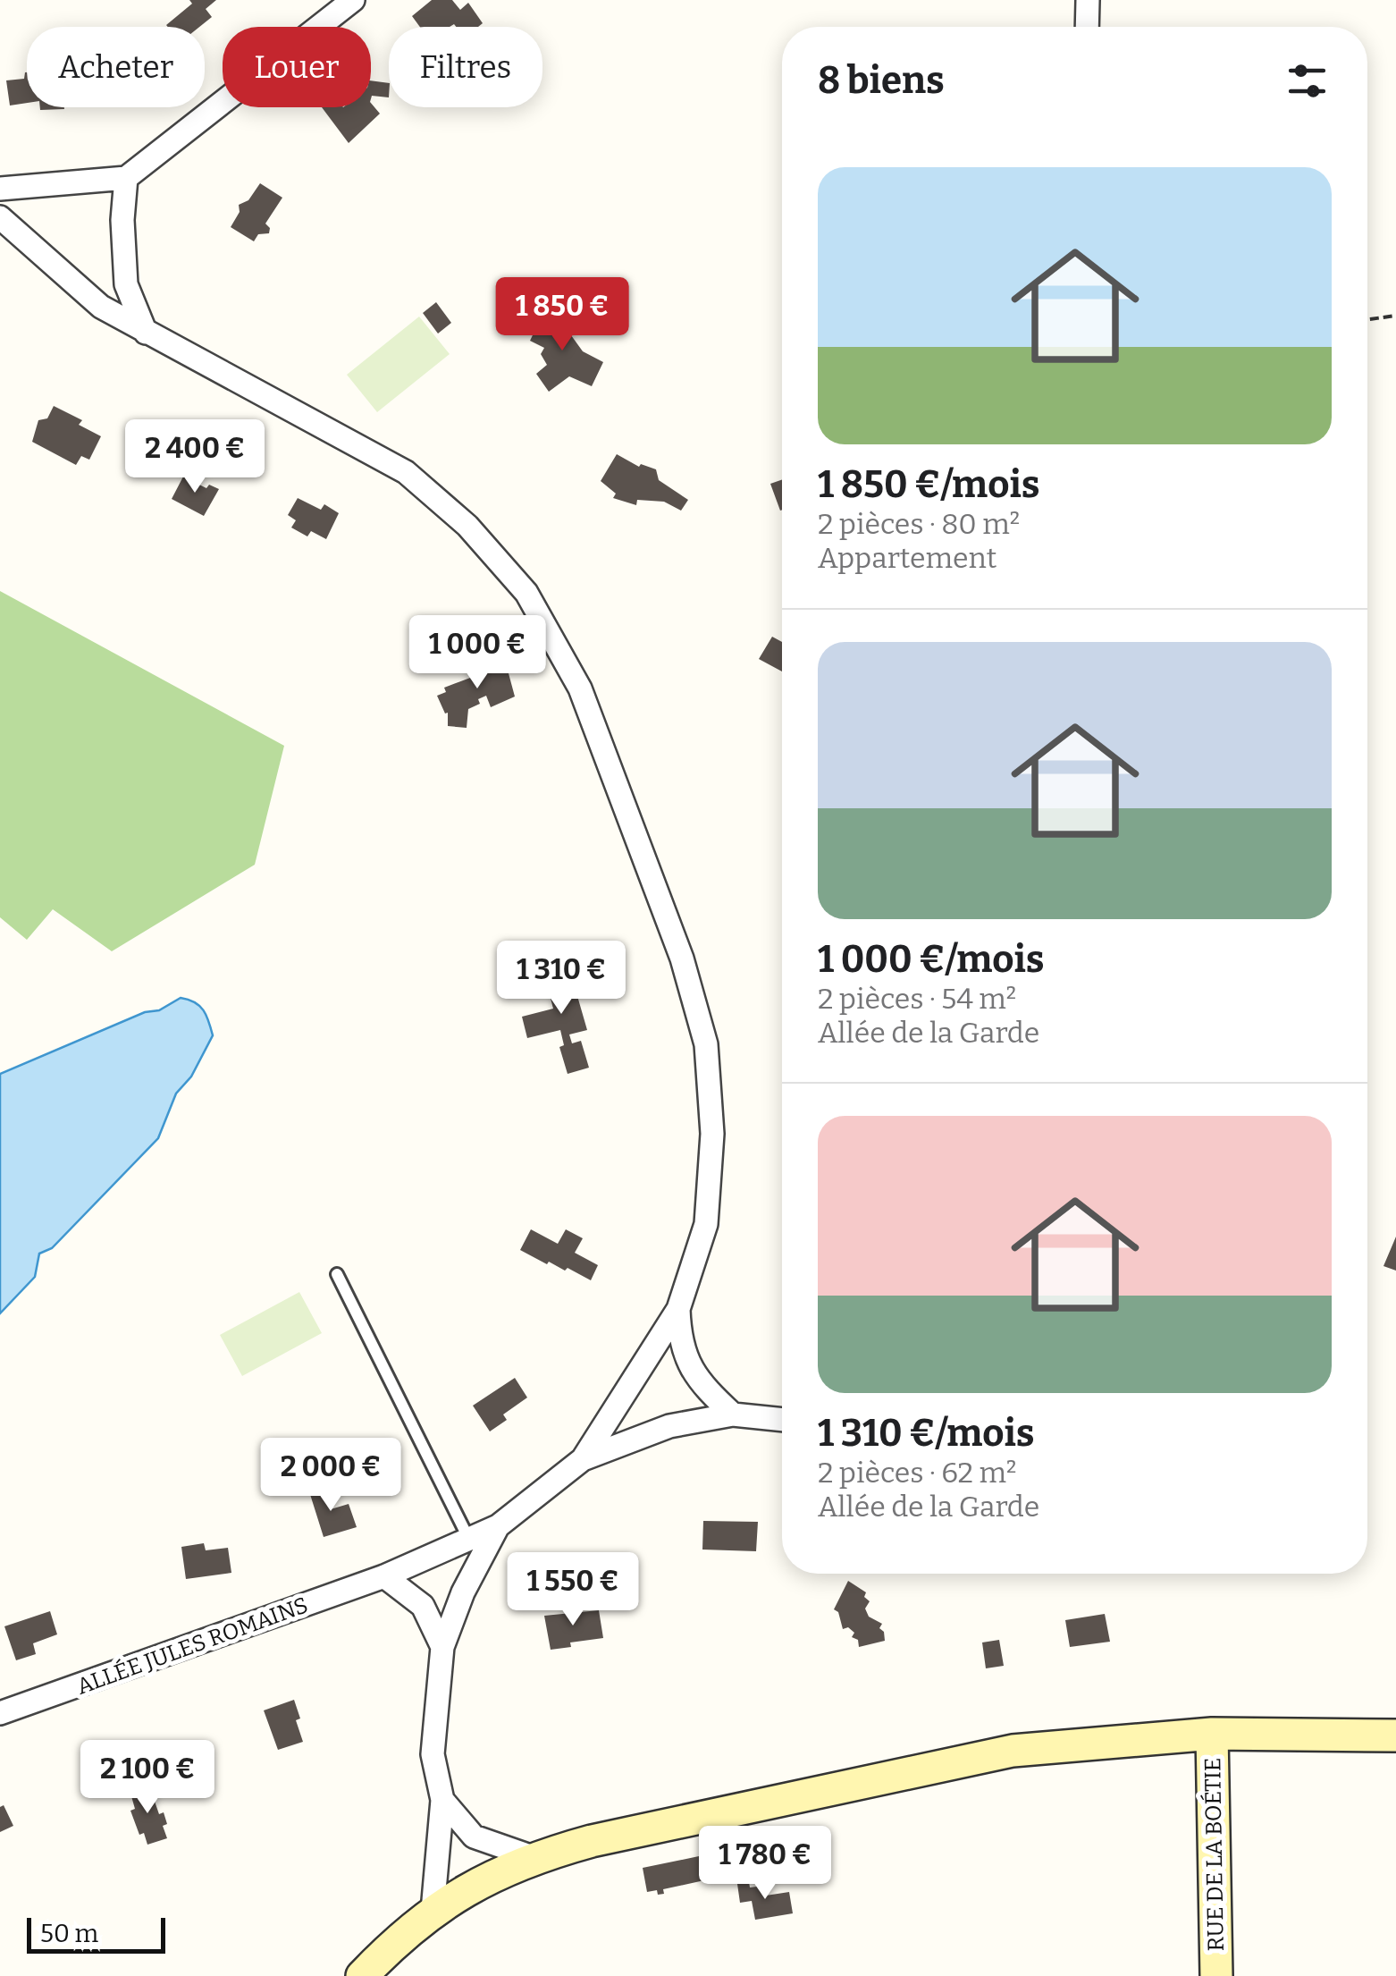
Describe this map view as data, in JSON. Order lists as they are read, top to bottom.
{
  "streets": {
    "main road": ["RUE DE LA BOÉTIE"],
    "street": ["ALLÉE JULES ROMAINS"]
  },
  "scale_bar": "50 m",
  "page": {
    "chip": ["Acheter", "Louer", "Filtres"],
    "heading": "8 biens",
    "list": [
      {
        "name": "1 850 €/mois",
        "note": "2 pièces · 80 m² · Appartement"
      },
      {
        "name": "1 000 €/mois",
        "note": "2 pièces · 54 m² · Allée de la Garde"
      },
      {
        "name": "1 310 €/mois",
        "note": "2 pièces · 62 m² · Allée de la Garde"
      }
    ],
    "price": [
      "1 850 €",
      "2 400 €",
      "1 000 €",
      "1 310 €",
      "2 000 €",
      "1 550 €",
      "2 100 €",
      "1 780 €"
    ],
    "scale": "50 m"
  }
}
